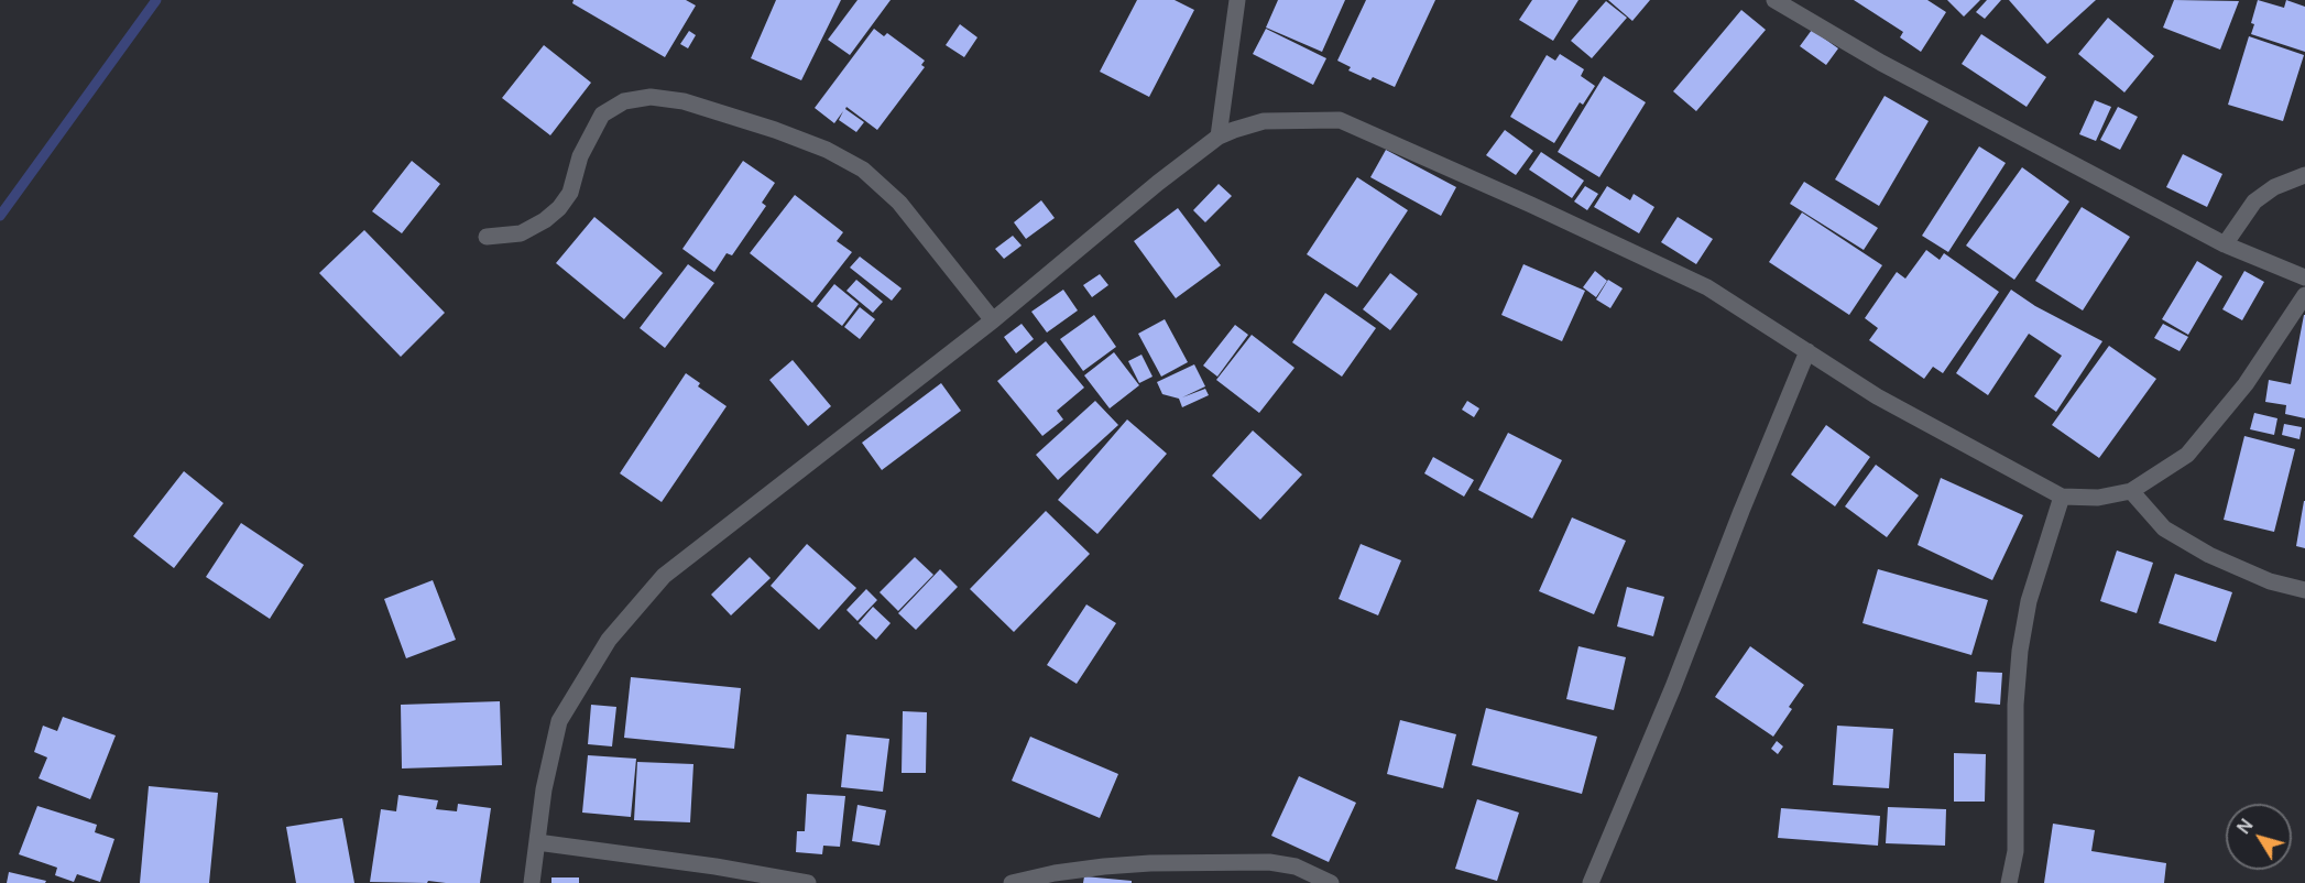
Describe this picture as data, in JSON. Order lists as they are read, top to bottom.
{
  "north": "top left"
}
